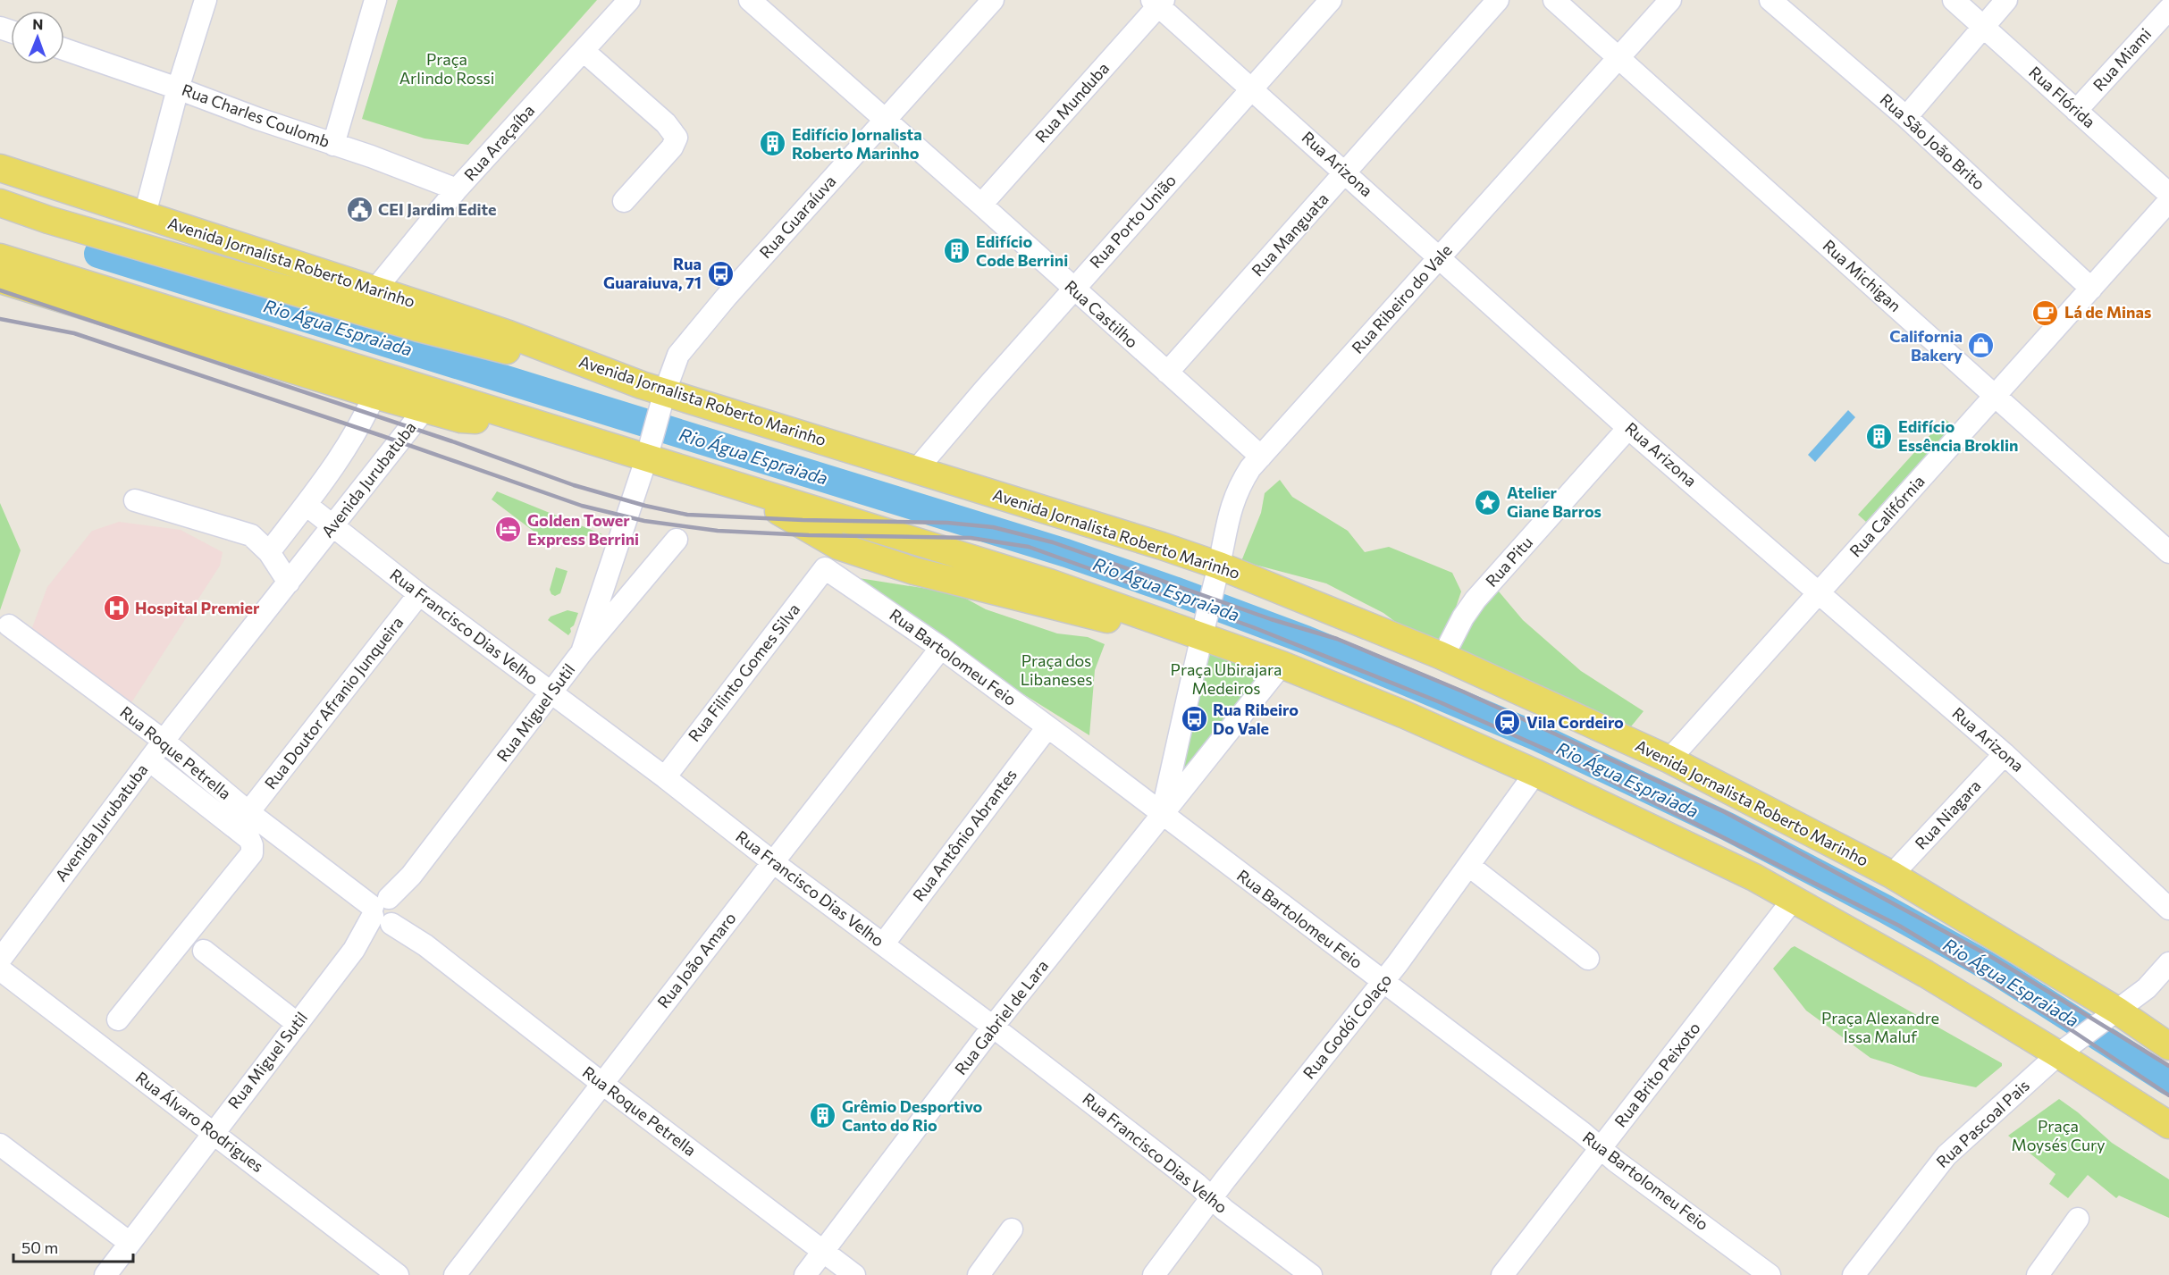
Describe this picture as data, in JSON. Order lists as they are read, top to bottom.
{
  "streets": {
    "main road": ["Avenida Jornalista Roberto Marinho"],
    "street": [
      "Rua Miami",
      "Rua Flórida",
      "Rua Munduba",
      "Rua Charles Coulomb",
      "Rua São João Brito",
      "Rua Araçaíba",
      "Rua Arizona",
      "Rua Guaraíuva",
      "Rua Porto União",
      "Rua Manguata",
      "Rua Michigan",
      "Rua Ribeiro do Vale",
      "Rua Castilho",
      "Avenida Jurubatuba",
      "Rua Califórnia",
      "Rua Pitu",
      "Rua Francisco Dias Velho",
      "Rua Bartolomeu Feio",
      "Rua Filinto Gomes Silva",
      "Rua Doutor Afranio Junqueira",
      "Rua Miguel Sutil",
      "Rua Roque Petrella",
      "Rua Niagara",
      "Rua Antônio Abrantes",
      "Rua João Amaro",
      "Rua Gabriel de Lara",
      "Rua Godói Colaço",
      "Rua Brito Peixoto",
      "Rua Álvaro Rodrigues",
      "Rua Pascoal Pais"
    ]
  },
  "crossings": [
    ["Rua Miami", "Rua Flórida"],
    ["Rua Munduba", "Rua Arizona"],
    ["Rua Munduba", "Rua Castilho"],
    ["Rua Charles Coulomb", "Rua Araçaíba"],
    ["Rua São João Brito", "Rua Califórnia"],
    ["Rua Araçaíba", "Avenida Jornalista Roberto Marinho"],
    ["Rua Arizona", "Rua Porto União"],
    ["Rua Arizona", "Rua Manguata"],
    ["Rua Arizona", "Rua Ribeiro do Vale"],
    ["Rua Arizona", "Rua Califórnia"],
    ["Rua Arizona", "Rua Pitu"],
    ["Rua Arizona", "Rua Niagara"],
    ["Rua Guaraíuva", "Avenida Jornalista Roberto Marinho"],
    ["Rua Guaraíuva", "Rua Castilho"],
    ["Rua Guaraíuva", "Rua Miguel Sutil"],
    ["Rua Porto União", "Avenida Jornalista Roberto Marinho"],
    ["Rua Porto União", "Rua Castilho"],
    ["Rua Manguata", "Rua Castilho"],
    ["Avenida Jornalista Roberto Marinho", "Rua Ribeiro do Vale"],
    ["Avenida Jornalista Roberto Marinho", "Rua Califórnia"],
    ["Avenida Jornalista Roberto Marinho", "Rua Pitu"],
    ["Avenida Jornalista Roberto Marinho", "Rua Niagara"],
    ["Avenida Jornalista Roberto Marinho", "Rua Pascoal Pais"],
    ["Rua Michigan", "Rua Ribeiro do Vale"],
    ["Rua Michigan", "Rua Califórnia"],
    ["Rua Ribeiro do Vale", "Rua Castilho"],
    ["Rua Ribeiro do Vale", "Rua Gabriel de Lara"],
    ["Avenida Jurubatuba", "Rua Francisco Dias Velho"],
    ["Avenida Jurubatuba", "Rua Roque Petrella"],
    ["Rua Francisco Dias Velho", "Rua Filinto Gomes Silva"],
    ["Rua Francisco Dias Velho", "Rua Doutor Afranio Junqueira"],
    ["Rua Francisco Dias Velho", "Rua Miguel Sutil"],
    ["Rua Francisco Dias Velho", "Rua Antônio Abrantes"],
    ["Rua Francisco Dias Velho", "Rua João Amaro"],
    ["Rua Francisco Dias Velho", "Rua Gabriel de Lara"],
    ["Rua Francisco Dias Velho", "Rua Godói Colaço"],
    ["Rua Bartolomeu Feio", "Rua Filinto Gomes Silva"],
    ["Rua Bartolomeu Feio", "Rua Antônio Abrantes"],
    ["Rua Bartolomeu Feio", "Rua João Amaro"],
    ["Rua Bartolomeu Feio", "Rua Gabriel de Lara"],
    ["Rua Bartolomeu Feio", "Rua Godói Colaço"],
    ["Rua Bartolomeu Feio", "Rua Brito Peixoto"],
    ["Rua Doutor Afranio Junqueira", "Rua Roque Petrella"],
    ["Rua Miguel Sutil", "Rua Roque Petrella"],
    ["Rua Miguel Sutil", "Rua Álvaro Rodrigues"],
    ["Rua Roque Petrella", "Rua João Amaro"],
    ["Rua Roque Petrella", "Rua Gabriel de Lara"]
  ],
  "water": ["Rio Água Espraiada"],
  "parks": [
    "Praça Arlindo Rossi",
    "Praça dos Libaneses",
    "Praça Ubirajara Medeiros",
    "Praça Alexandre Issa Maluf",
    "Praça Moysés Cury"
  ],
  "places": {
    "building": [
      "Edifício Jornalista Roberto Marinho",
      "Edifício Code Berrini",
      "Edifício Essência Broklin",
      "Grêmio Desportivo Canto do Rio"
    ],
    "public building": ["CEI Jardim Edite"],
    "bus stop": ["Rua Guaraiuva, 71", "Rua Ribeiro Do Vale"],
    "cafe": ["Lá de Minas"],
    "shop": ["California Bakery"],
    "place": ["Atelier Giane Barros"],
    "hotel": ["Golden Tower Express Berrini"],
    "hospital": ["Hospital Premier"],
    "station": ["Vila Cordeiro"]
  },
  "scale_bar": "50 m",
  "north": "top"
}
